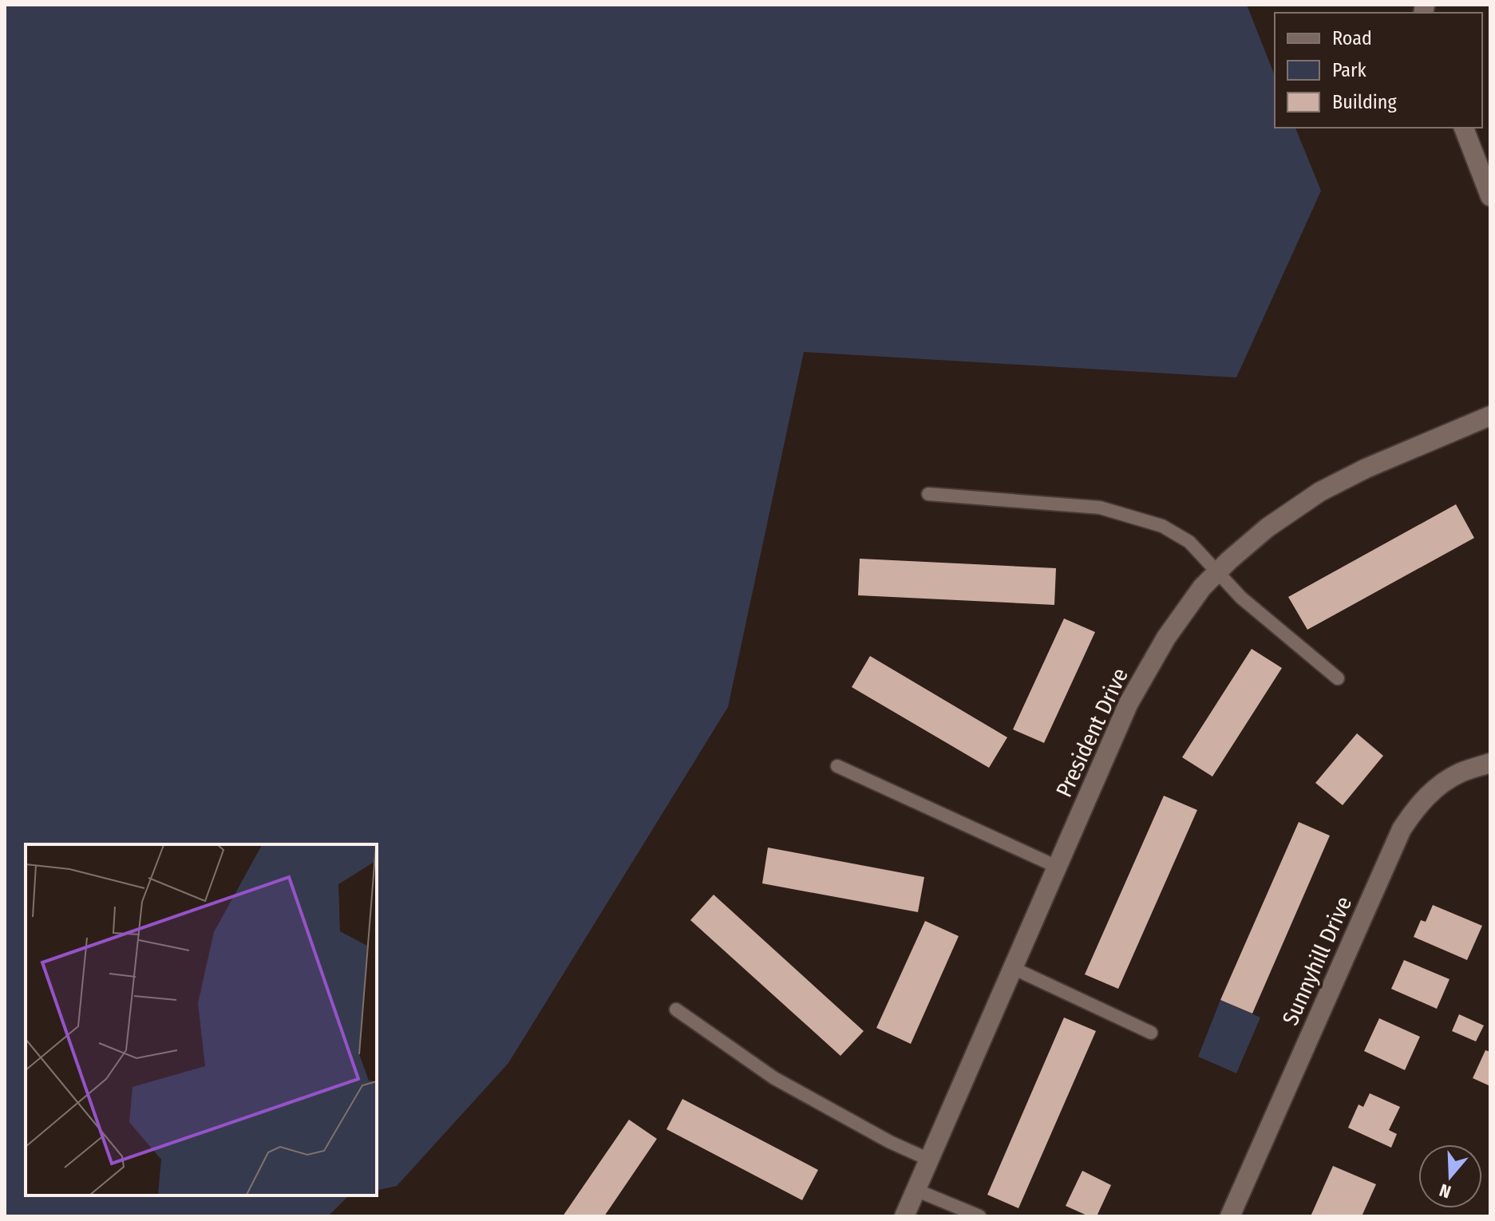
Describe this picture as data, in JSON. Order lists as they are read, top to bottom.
{
  "streets": {
    "street": ["President Drive", "Sunnyhill Drive"]
  },
  "legend": ["Road", "Park", "Building"],
  "north": "bottom"
}
